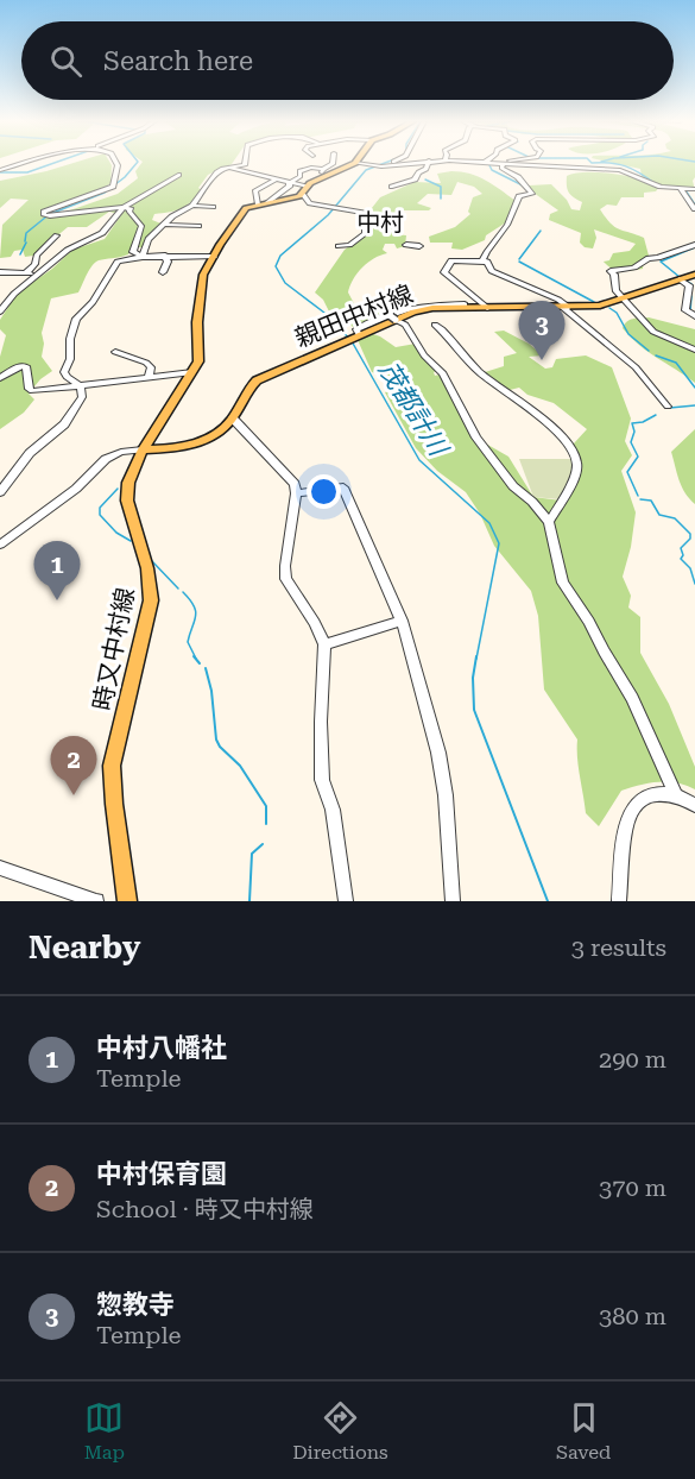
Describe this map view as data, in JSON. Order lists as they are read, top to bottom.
{
  "streets": {
    "main road": ["親田中村線", "時又中村線"]
  },
  "crossings": [
    ["親田中村線", "時又中村線"]
  ],
  "districts": ["中村"],
  "water": ["茂都計川"],
  "page": {
    "search": "Search here",
    "pins": ["3", "1", "2"],
    "heading": ["Nearby", "3 results"],
    "list": [
      {
        "mark": "1",
        "name": "中村八幡社",
        "note": "Temple",
        "value": "290 m"
      },
      {
        "mark": "2",
        "name": "中村保育園",
        "note": "School · 時又中村線",
        "value": "370 m"
      },
      {
        "mark": "3",
        "name": "惣教寺",
        "note": "Temple",
        "value": "380 m"
      }
    ],
    "nav": ["Map", "Directions", "Saved"]
  }
}
